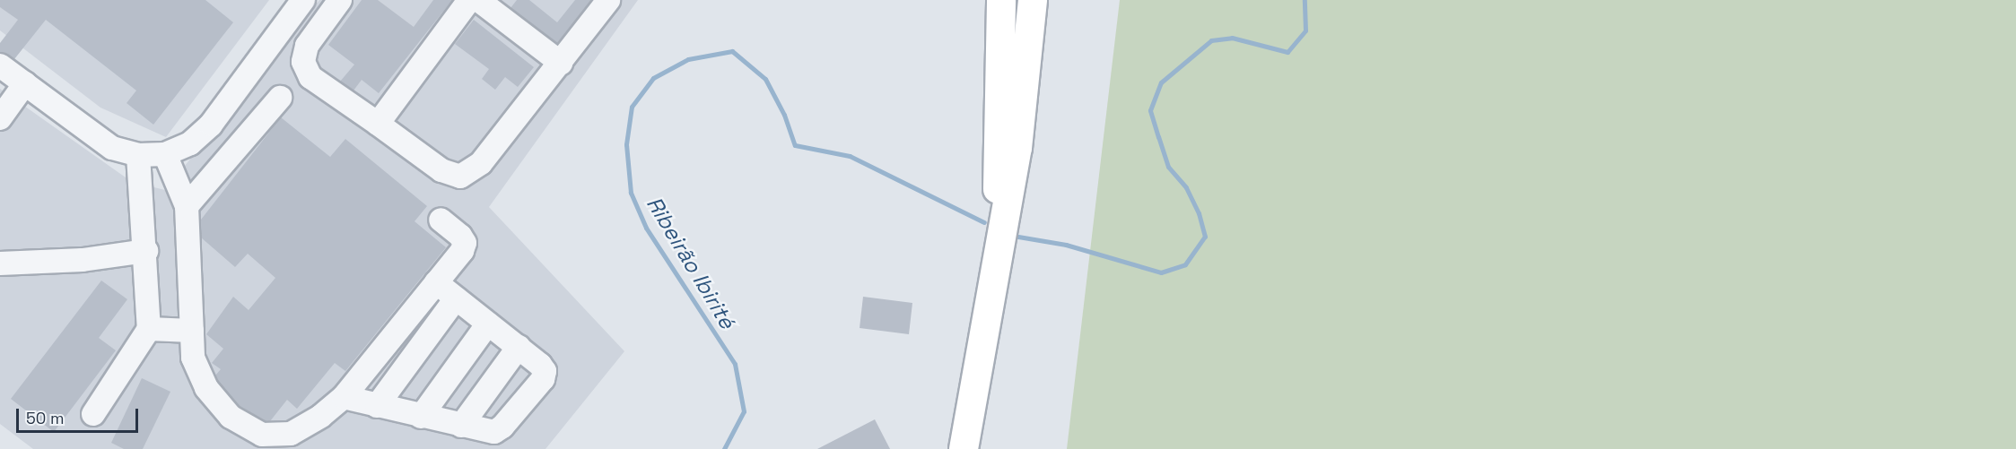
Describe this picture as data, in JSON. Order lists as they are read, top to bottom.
{
  "water": ["Ribeirão Ibirité"],
  "scale_bar": "50 m"
}
